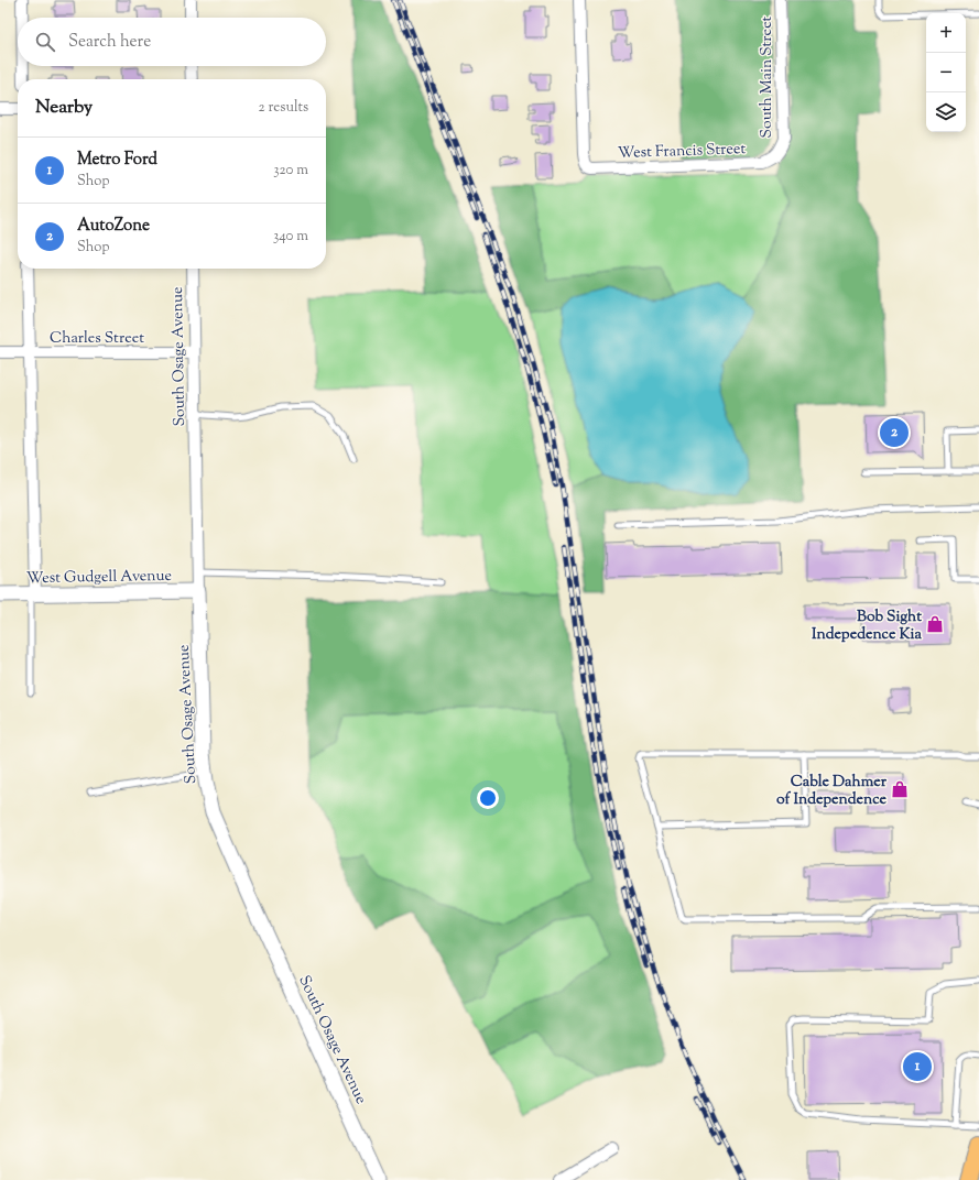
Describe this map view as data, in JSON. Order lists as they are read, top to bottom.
{
  "streets": {
    "street": [
      "South Main Street",
      "West Francis Street",
      "Charles Street",
      "South Osage Avenue",
      "West Gudgell Avenue"
    ]
  },
  "crossings": [
    ["South Main Street", "West Francis Street"],
    ["Charles Street", "South Osage Avenue"],
    ["South Osage Avenue", "West Gudgell Avenue"]
  ],
  "places": {
    "shop": ["Bob Sight Indepedence Kia", "Cable Dahmer of Independence"]
  },
  "page": {
    "map_buttons": ["+", "−"],
    "search": "Search here",
    "heading": ["Nearby", "2 results"],
    "list": [
      {
        "mark": "1",
        "name": "Metro Ford",
        "note": "Shop",
        "value": "320 m"
      },
      {
        "mark": "2",
        "name": "AutoZone",
        "note": "Shop",
        "value": "340 m"
      }
    ],
    "pins": ["2", "1"]
  }
}
